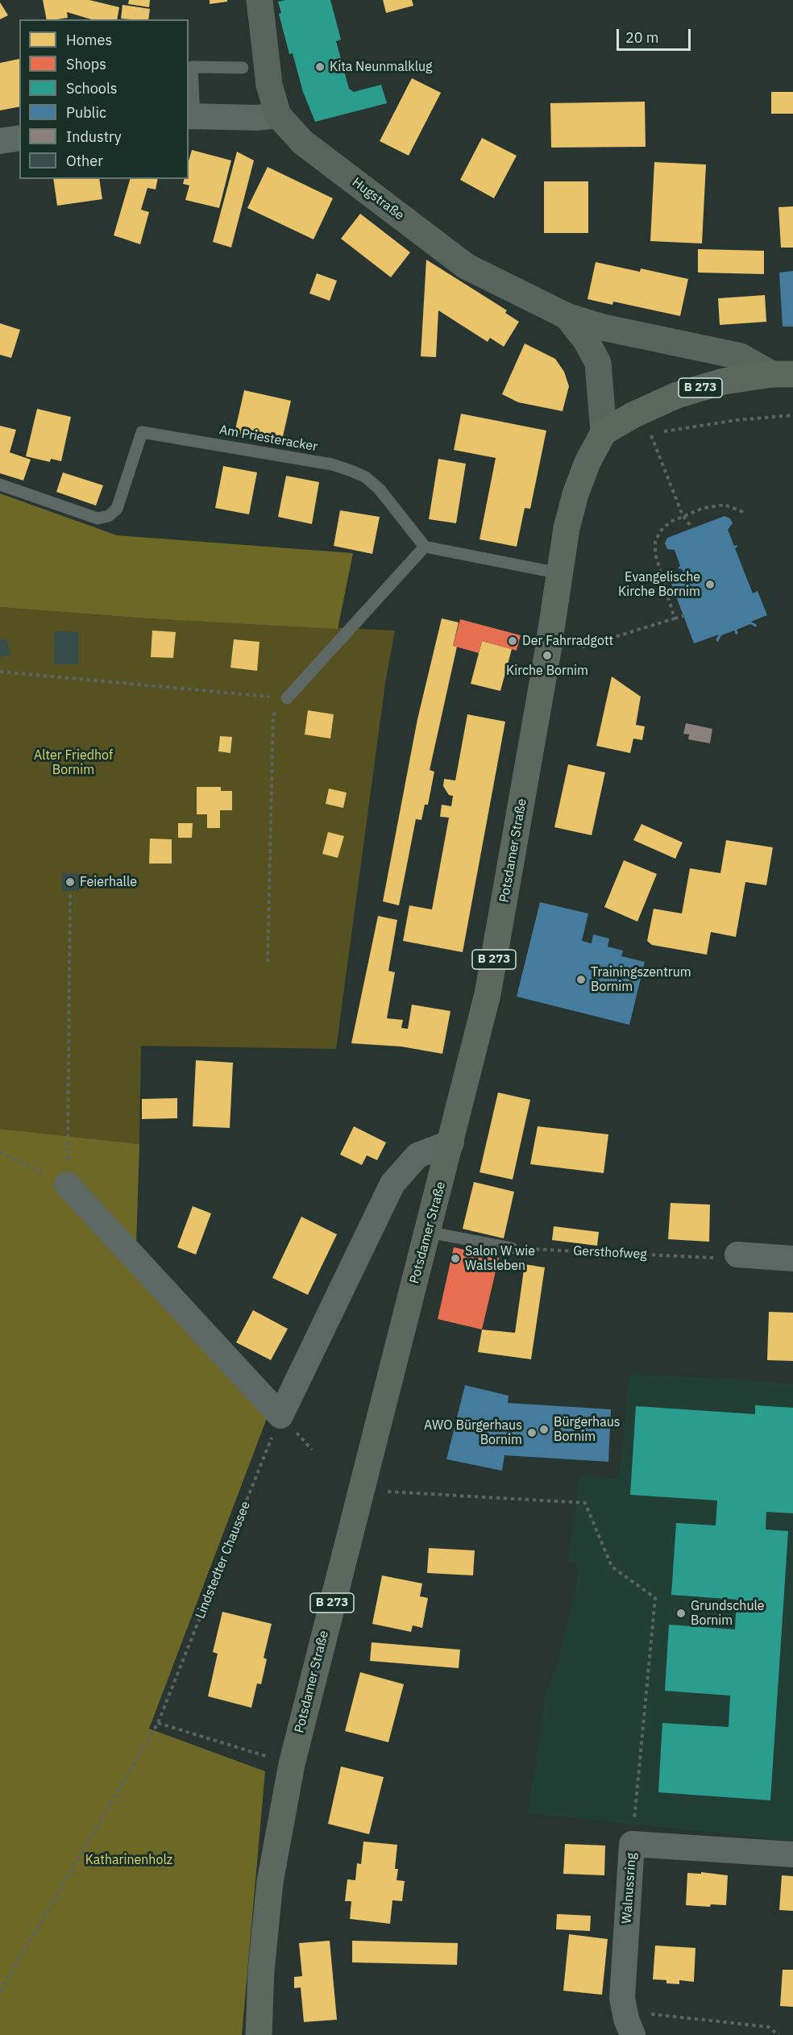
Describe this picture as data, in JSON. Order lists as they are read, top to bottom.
{
  "streets": {
    "main road": ["Hugstraße", "B 273", "Potsdamer Straße"],
    "street": ["Walnussring"],
    "lane": ["Am Priesteracker"],
    "path": ["Gersthofweg", "Lindstedter Chaussee"]
  },
  "crossings": [
    ["Hugstraße", "B 273"],
    ["B 273", "Potsdamer Straße"]
  ],
  "parks": ["Alter Friedhof Bornim", "Katharinenholz"],
  "places": [
    "Kita Neunmalklug",
    "Evangelische Kirche Bornim",
    "Der Fahrradgott",
    "Kirche Bornim",
    "Feierhalle",
    "Trainingszentrum Bornim",
    "Salon W wie Walsleben",
    "Bürgerhaus Bornim",
    "AWO Bürgerhaus Bornim",
    "Grundschule Bornim"
  ],
  "legend": [
    "Homes",
    "Shops",
    "Schools",
    "Public",
    "Industry",
    "Other"
  ],
  "scale_bar": "20 m"
}
